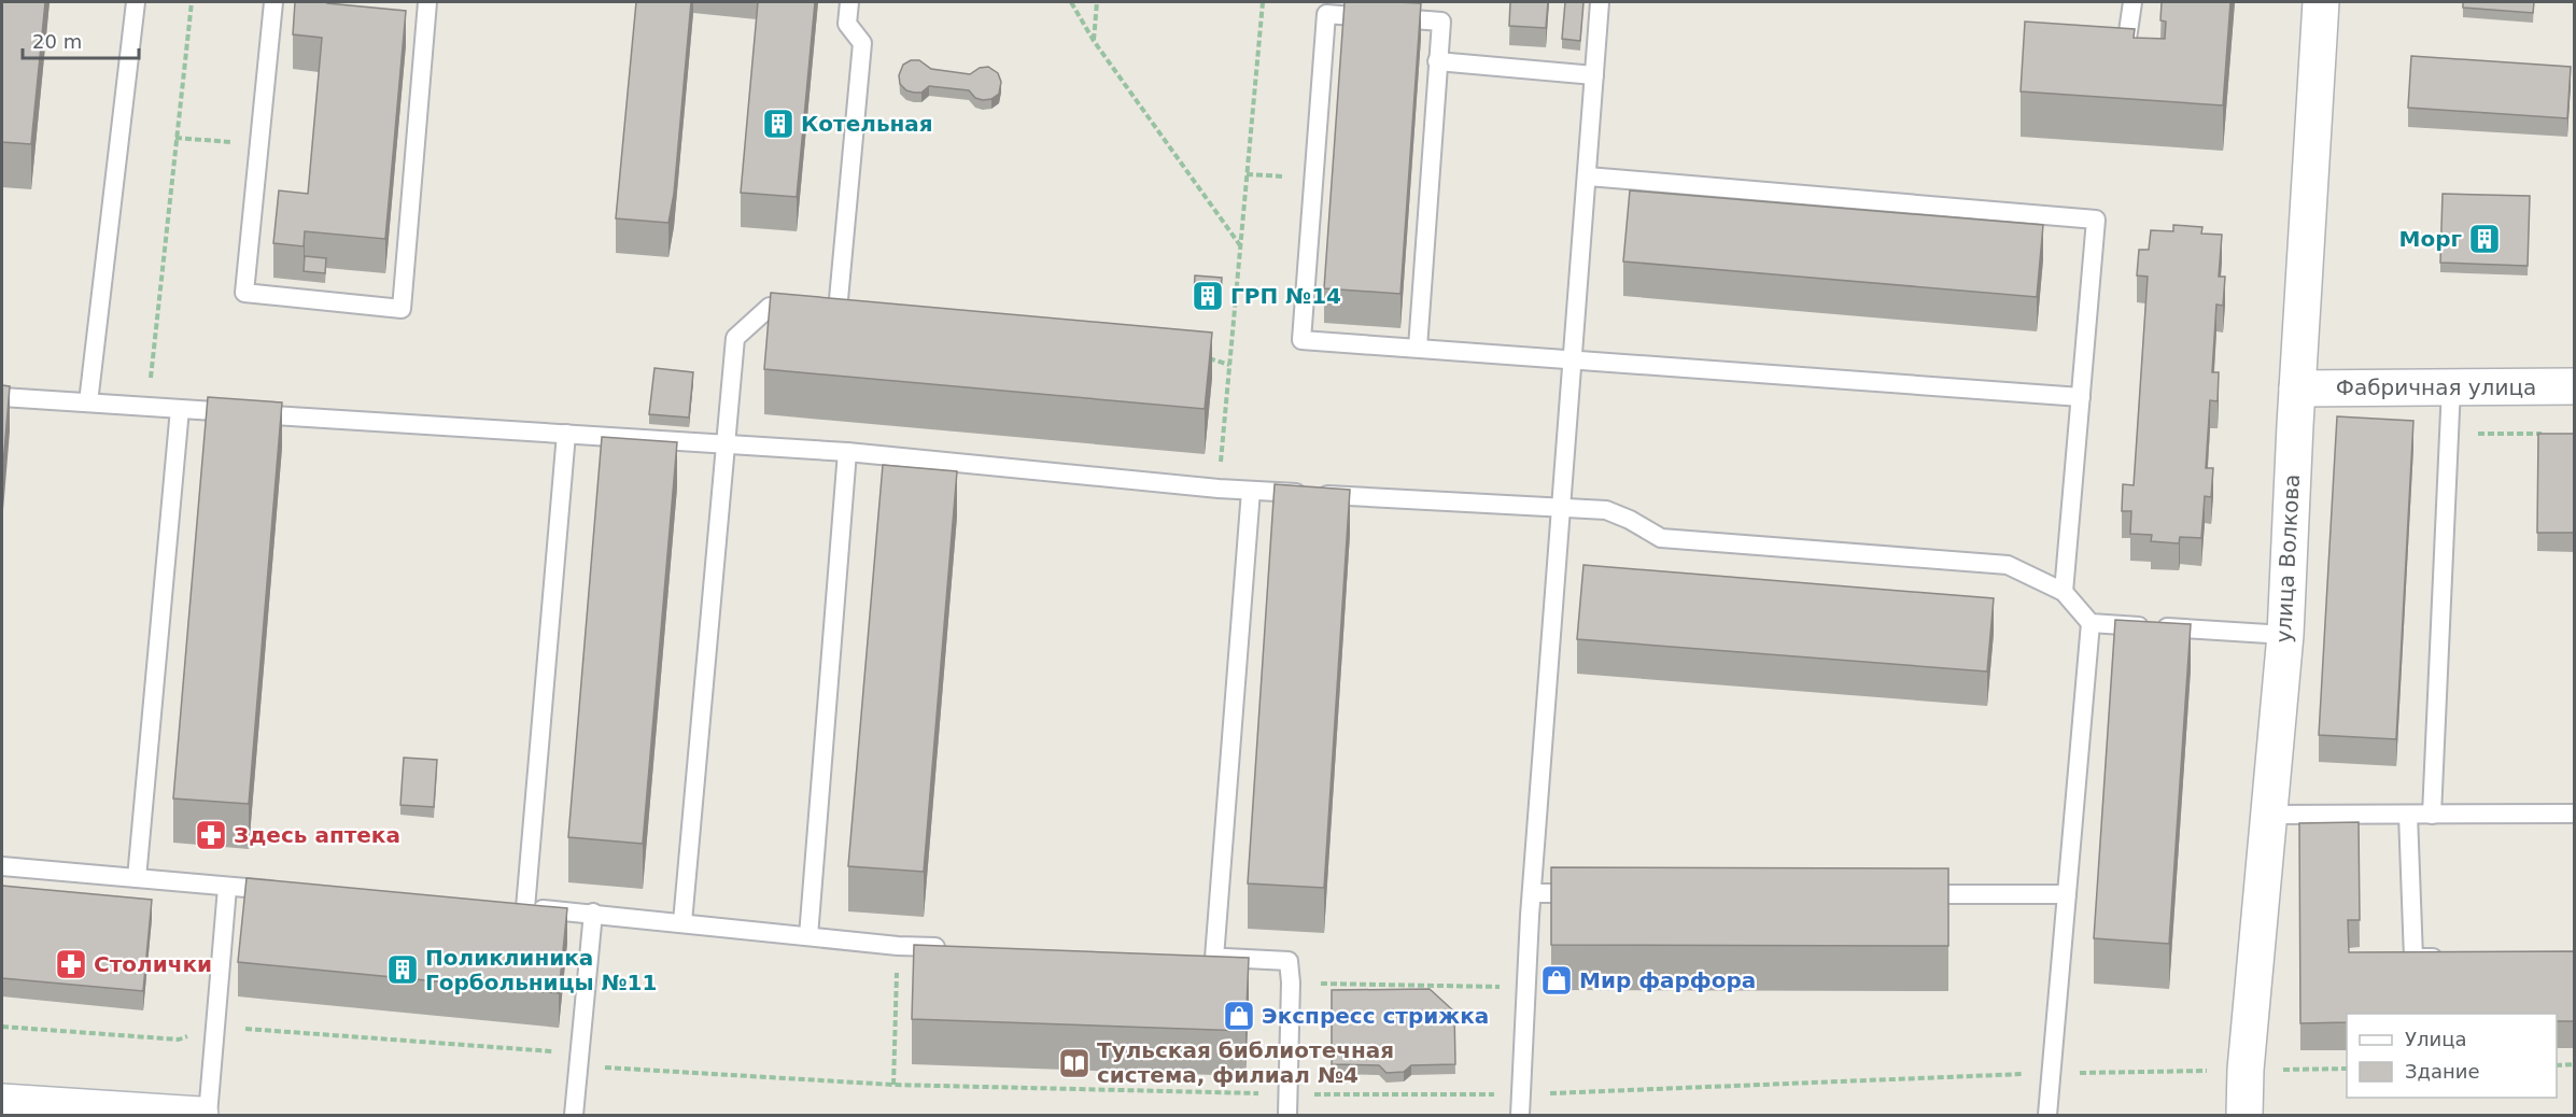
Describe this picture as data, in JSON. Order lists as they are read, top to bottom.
{
  "streets": {
    "street": ["Фабричная улица", "улица Волкова"]
  },
  "crossings": [
    ["Фабричная улица", "улица Волкова"]
  ],
  "places": {
    "building": [
      "Котельная",
      "Морг",
      "ГРП №14",
      "Поликлиника Горбольницы №11"
    ],
    "pharmacy": ["Здесь аптека", "Столички"],
    "shop": ["Мир фарфора", "Экспресс стрижка"],
    "library": ["Тульская библиотечная система, филиал №4"]
  },
  "legend": ["Улица", "Здание"],
  "scale_bar": "20 m"
}
